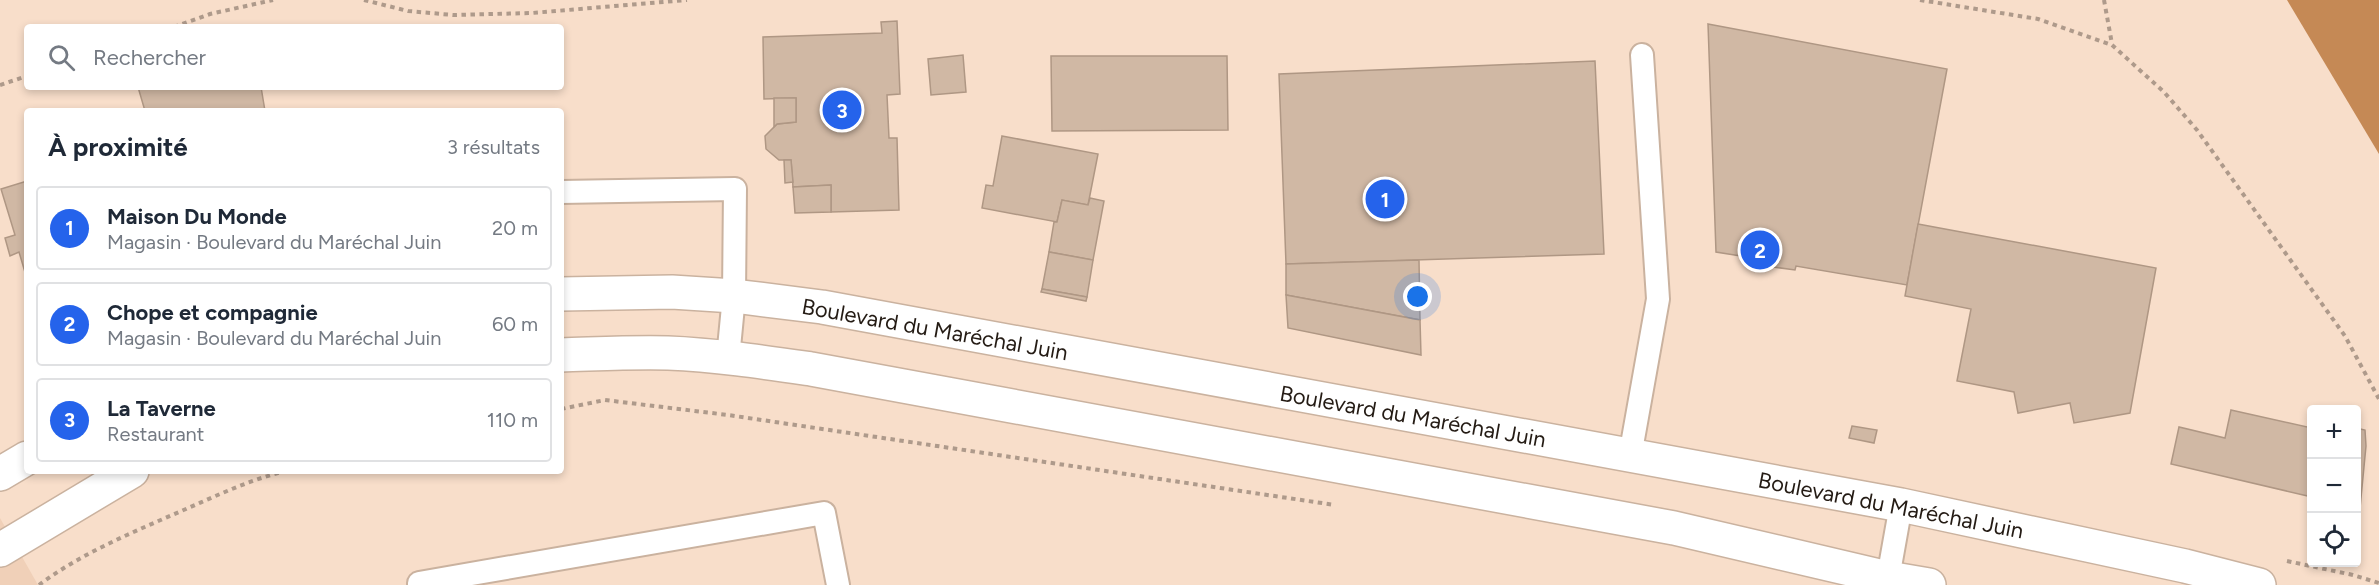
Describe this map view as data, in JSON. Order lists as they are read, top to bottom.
{
  "streets": {
    "main road": ["Boulevard du Maréchal Juin"]
  },
  "page": {
    "search": "Rechercher",
    "pins": ["3", "1", "2"],
    "heading": ["À proximité", "3 résultats"],
    "list": [
      {
        "mark": "1",
        "name": "Maison Du Monde",
        "note": "Magasin · Boulevard du Maréchal Juin",
        "value": "20 m"
      },
      {
        "mark": "2",
        "name": "Chope et compagnie",
        "note": "Magasin · Boulevard du Maréchal Juin",
        "value": "60 m"
      },
      {
        "mark": "3",
        "name": "La Taverne",
        "note": "Restaurant",
        "value": "110 m"
      }
    ],
    "map_buttons": ["+", "−"]
  }
}
